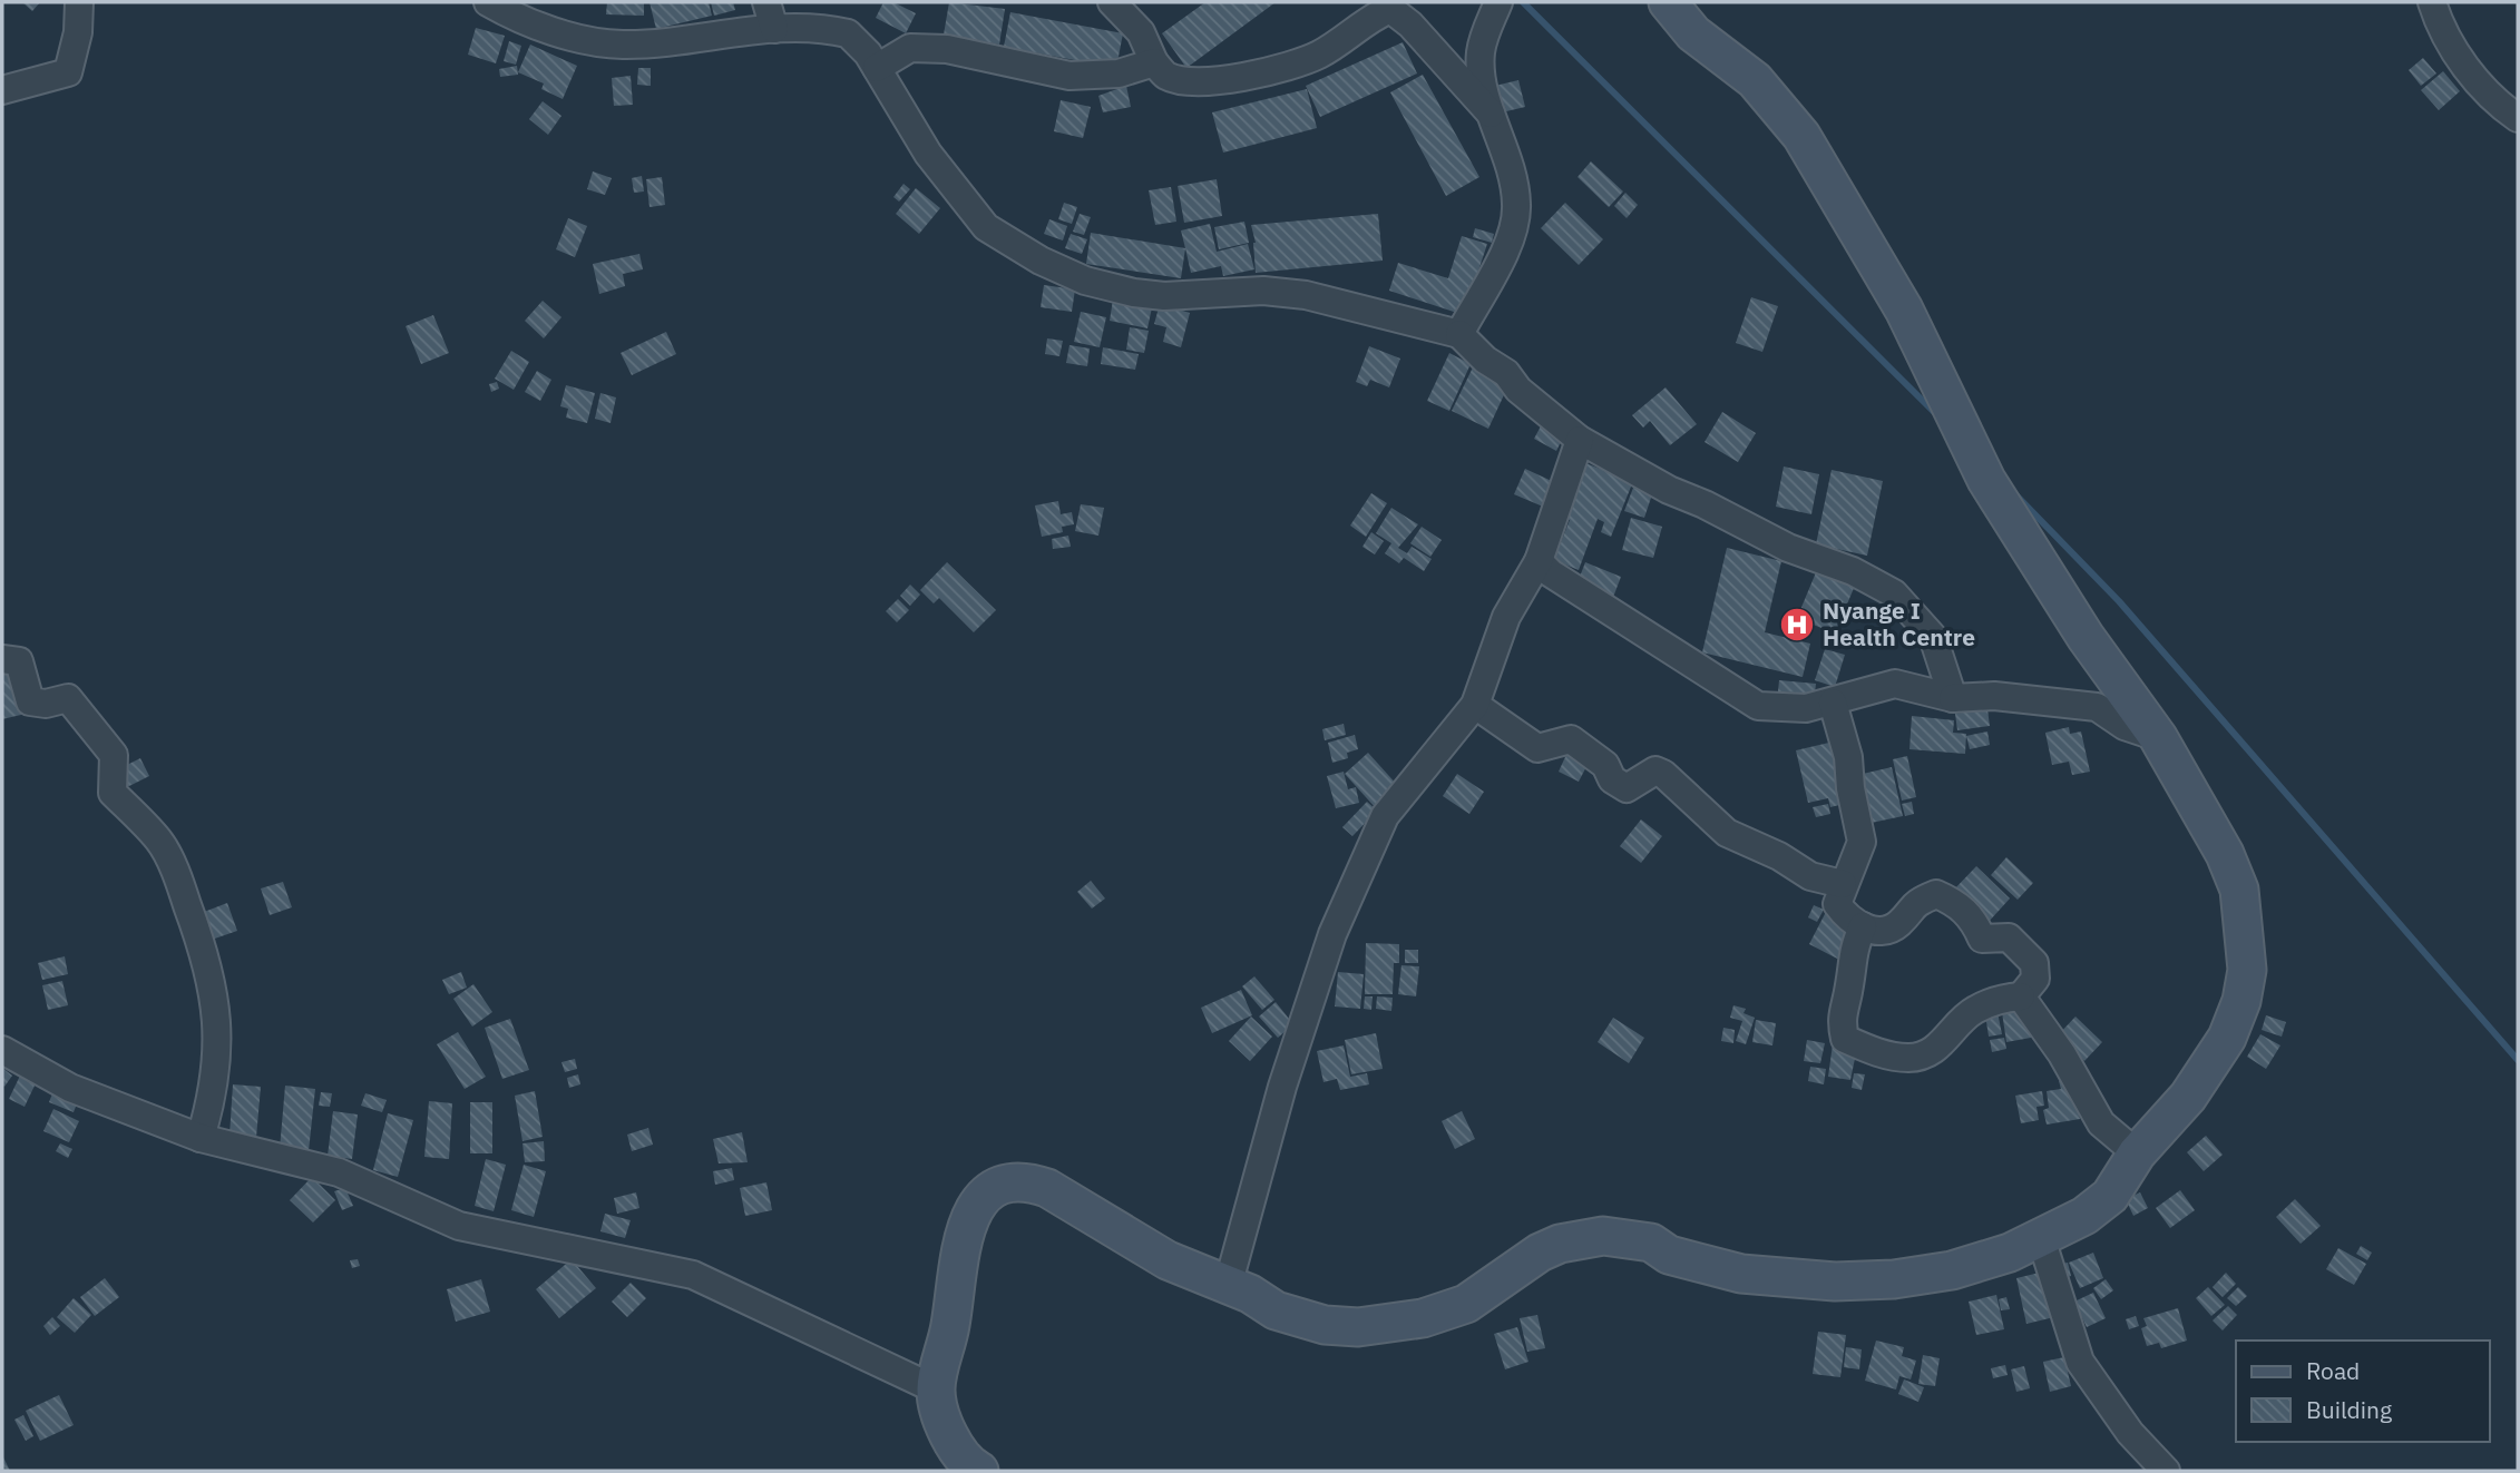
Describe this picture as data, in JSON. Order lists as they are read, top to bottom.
{
  "places": {
    "hospital": ["Nyange I Health Centre"]
  },
  "legend": ["Road", "Building"]
}
